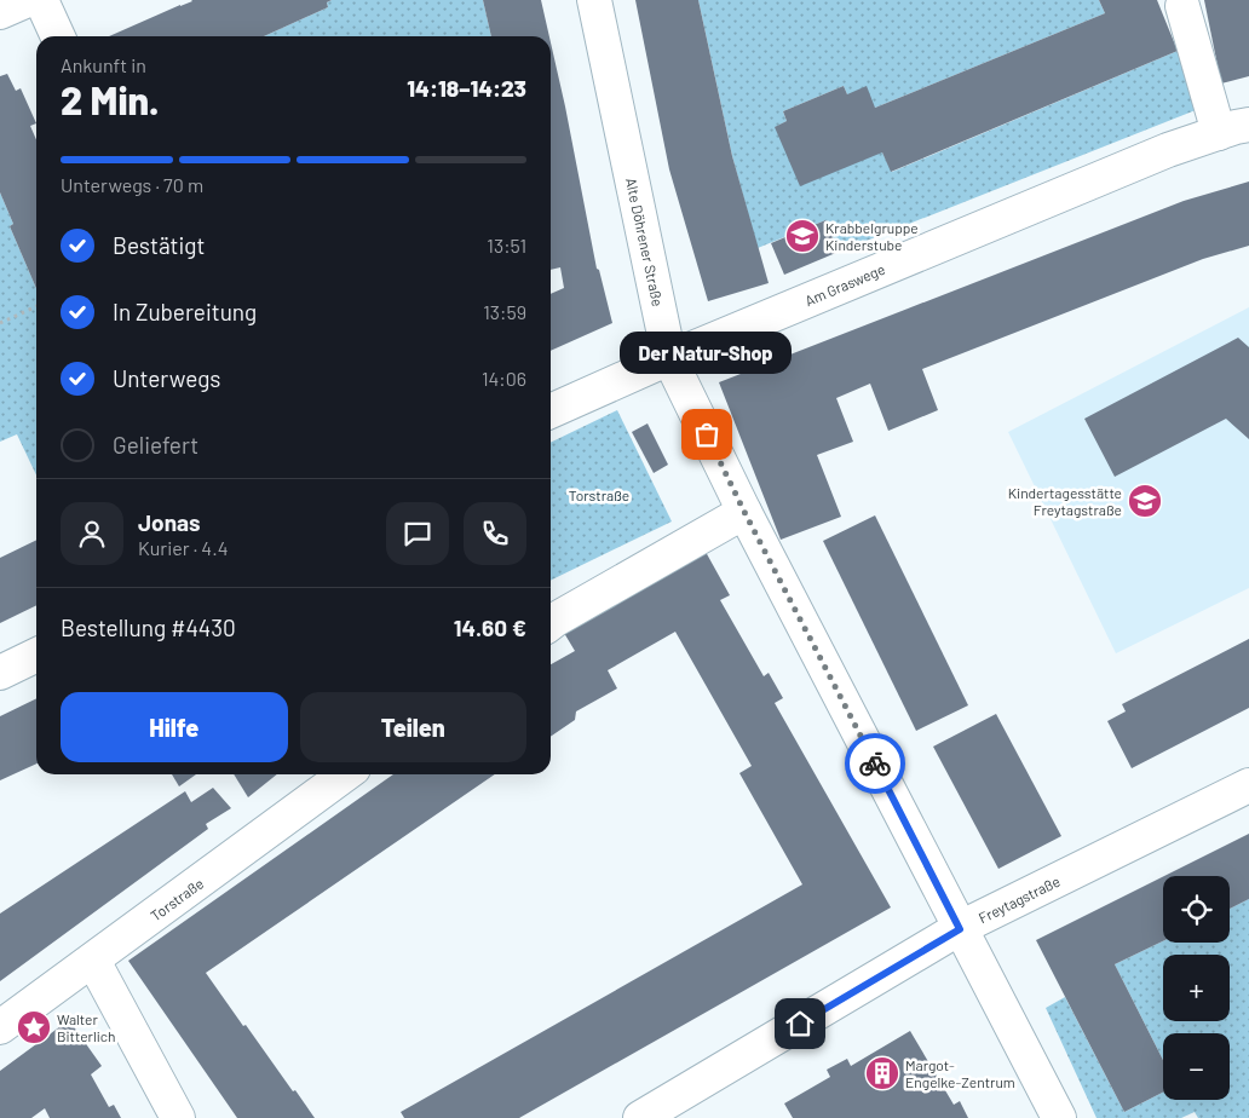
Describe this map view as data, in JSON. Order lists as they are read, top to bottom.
{
  "streets": {
    "street": [
      "Alte Döhrener Straße",
      "Am Graswege",
      "Torstraße",
      "Freytagstraße"
    ]
  },
  "crossings": [
    ["Alte Döhrener Straße", "Am Graswege"],
    ["Alte Döhrener Straße", "Freytagstraße"]
  ],
  "parks": ["Torstraße"],
  "places": {
    "school or university": ["Krabbelgruppe Kinderstube", "Kindertagesstätte Freytagstraße"],
    "other": ["Der Natur-Shop"],
    "place": ["Walter Bitterlich"],
    "building": ["Margot- Engelke-Zentrum"]
  },
  "page": {
    "heading": ["2 Min.", "Ankunft in", "14:18–14:23"],
    "panel": [
      "Jonas",
      "Kurier · 4.4",
      "Bestellung #4430",
      "14.60 €"
    ],
    "bar": "Unterwegs · 70 m",
    "list": [
      ["Bestätigt", "13:51"],
      ["In Zubereitung", "13:59"],
      ["Unterwegs", "14:06"],
      "Geliefert"
    ],
    "bubble": "Der Natur-Shop",
    "buttons": ["Hilfe", "Teilen"],
    "map_buttons": ["+", "−"]
  }
}
